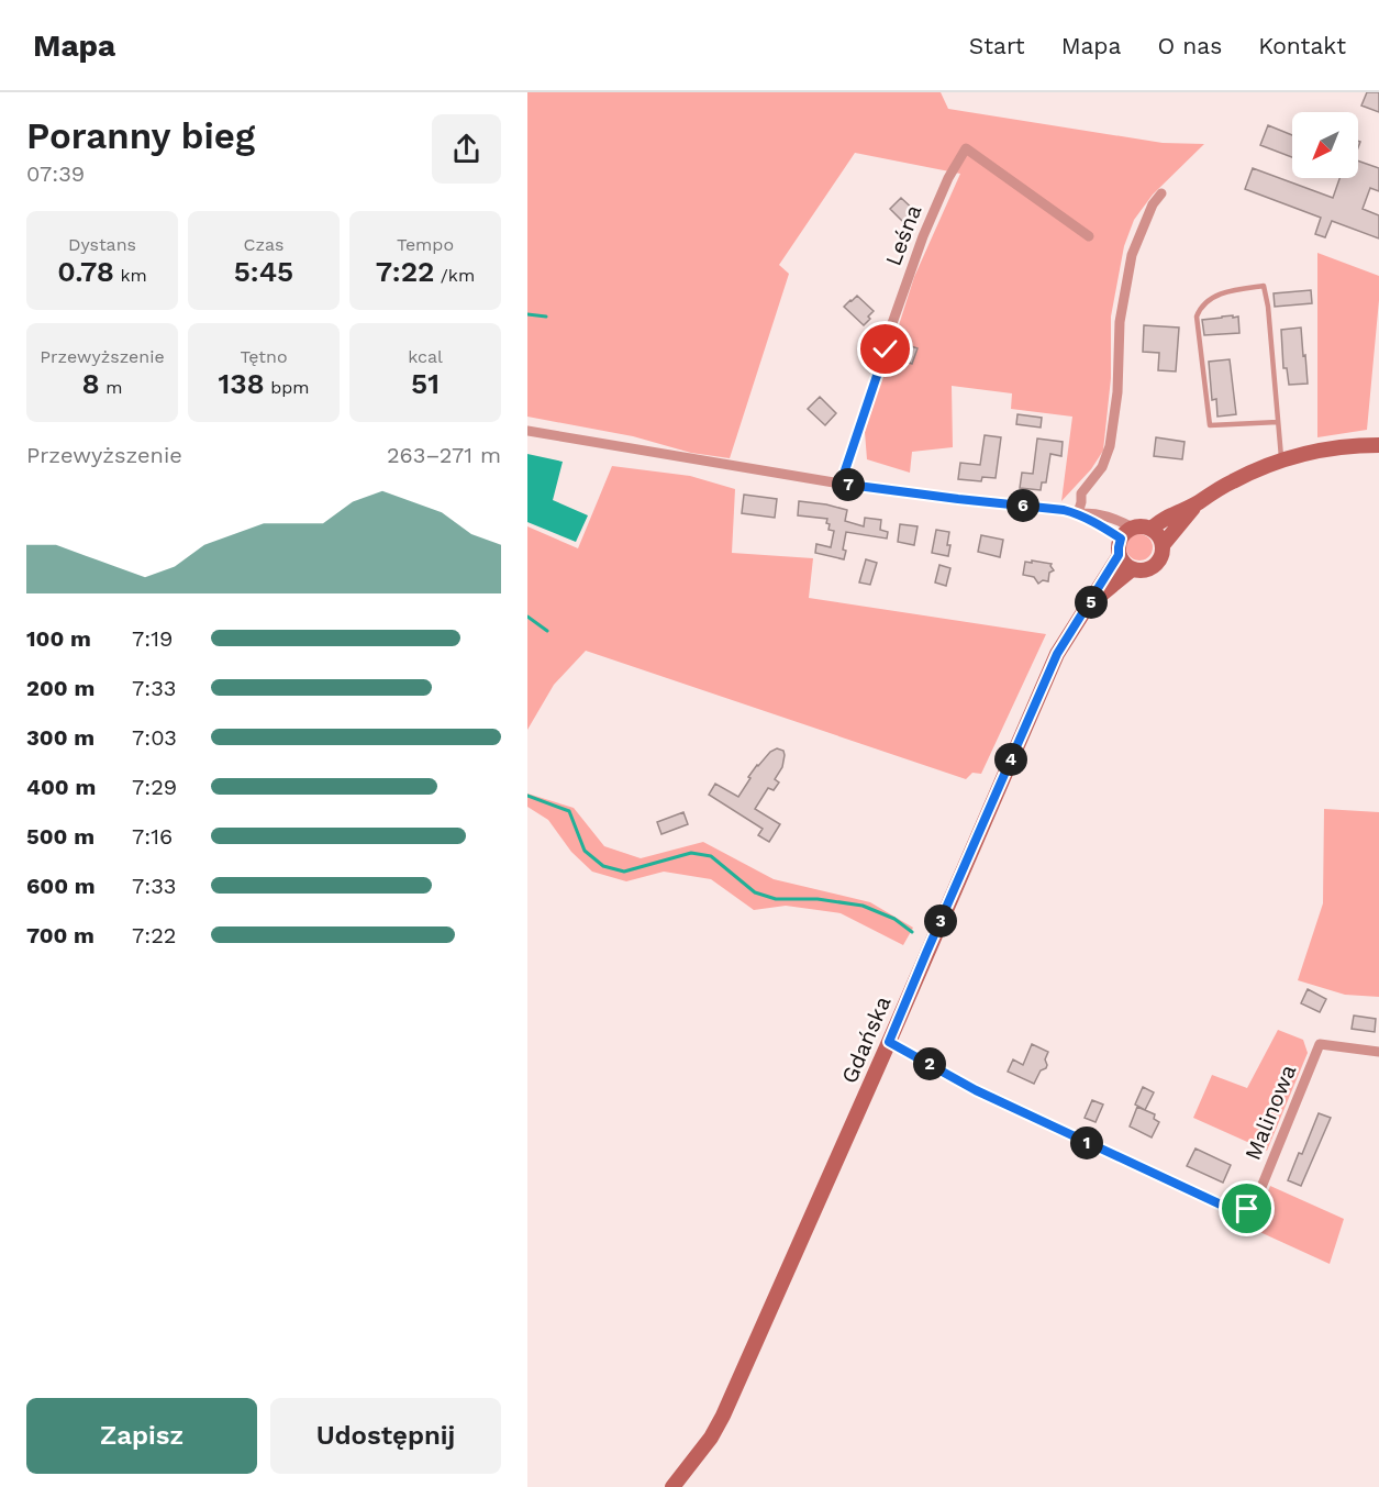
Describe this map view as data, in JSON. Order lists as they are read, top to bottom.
{
  "streets": {
    "main road": ["Gdańska"],
    "street": ["Leśna", "Malinowa"]
  },
  "crossings": [
    ["Gdańska", "Malinowa"]
  ],
  "north": "bottom left",
  "page": {
    "header": "Mapa",
    "nav": [
      "Start",
      "Mapa",
      "O nas",
      "Kontakt"
    ],
    "heading": ["Poranny bieg", "07:39"],
    "stats": [
      ["Dystans", "0.78 km"],
      ["Czas", "5:45"],
      ["Tempo", "7:22 /km"],
      ["Przewyższenie", "8 m"],
      ["Tętno", "138 bpm"],
      ["kcal", "51"]
    ],
    "chart": ["Przewyższenie", "263–271 m"],
    "pins": [
      "7",
      "6",
      "5",
      "4",
      "3",
      "2",
      "1"
    ],
    "list": [
      {
        "name": "100 m",
        "note": "7:19"
      },
      {
        "name": "200 m",
        "note": "7:33"
      },
      {
        "name": "300 m",
        "note": "7:03"
      },
      {
        "name": "400 m",
        "note": "7:29"
      },
      {
        "name": "500 m",
        "note": "7:16"
      },
      {
        "name": "600 m",
        "note": "7:33"
      },
      {
        "name": "700 m",
        "note": "7:22"
      }
    ],
    "buttons": ["Zapisz", "Udostępnij"]
  }
}
